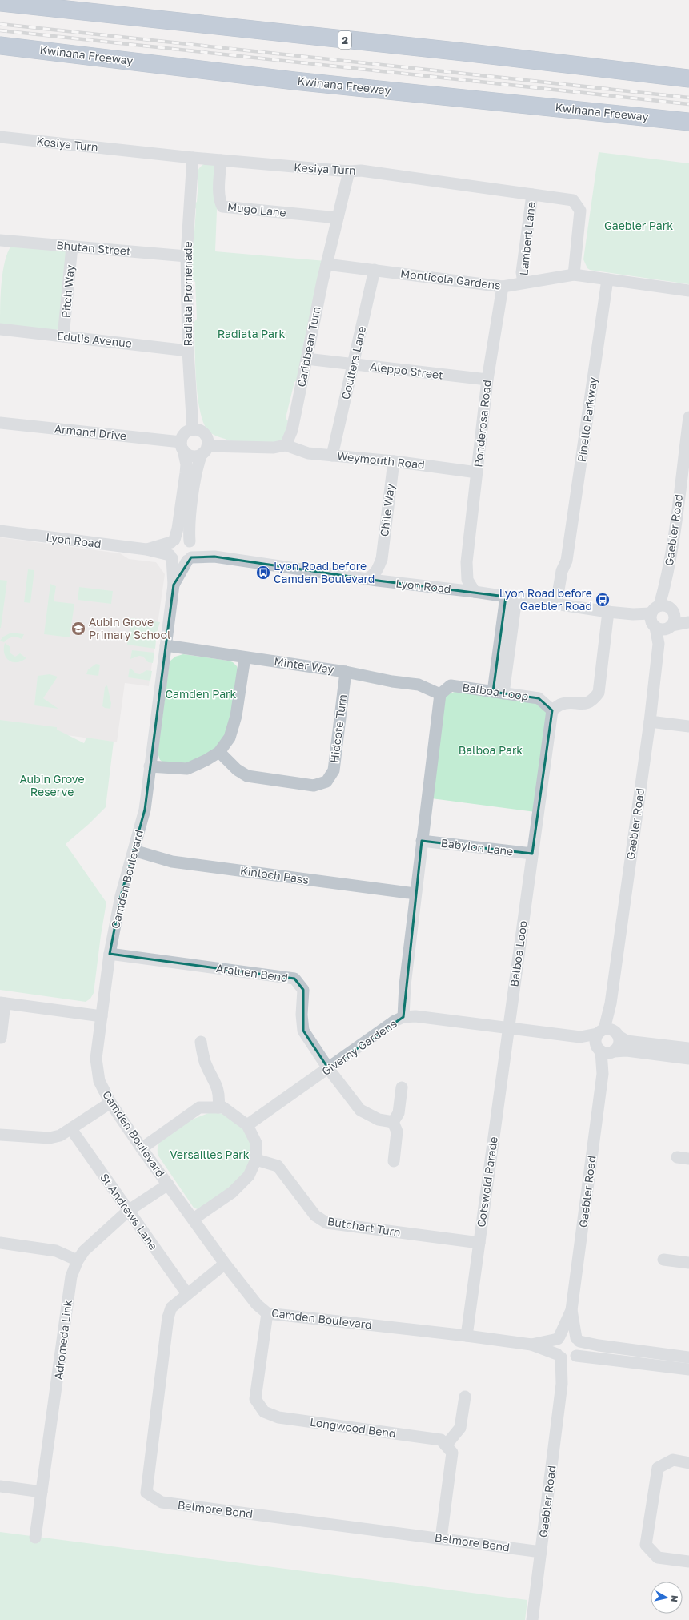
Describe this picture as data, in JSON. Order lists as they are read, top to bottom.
{
  "streets": {
    "highway": ["2", "Kwinana Freeway"],
    "street": [
      "Kesiya Turn",
      "Mugo Lane",
      "Lambert Lane",
      "Bhutan Street",
      "Monticola Gardens",
      "Pitch Way",
      "Radiata Promenade",
      "Edulis Avenue",
      "Caribbean Turn",
      "Coulters Lane",
      "Aleppo Street",
      "Pinelle Parkway",
      "Ponderosa Road",
      "Armand Drive",
      "Weymouth Road",
      "Chile Way",
      "Gaebler Road",
      "Lyon Road",
      "Minter Way",
      "Balboa Loop",
      "Hidcote Turn",
      "Babylon Lane",
      "Kinloch Pass",
      "Camden Boulevard",
      "Araluen Bend",
      "Giverny Gardens",
      "Cotswold Parade",
      "St Andrews Lane",
      "Butchart Turn",
      "Adromeda Link",
      "Longwood Bend",
      "Belmore Bend"
    ]
  },
  "crossings": [
    ["Kesiya Turn", "Mugo Lane"],
    ["Kesiya Turn", "Lambert Lane"],
    ["Kesiya Turn", "Monticola Gardens"],
    ["Kesiya Turn", "Radiata Promenade"],
    ["Kesiya Turn", "Caribbean Turn"],
    ["Mugo Lane", "Caribbean Turn"],
    ["Lambert Lane", "Monticola Gardens"],
    ["Bhutan Street", "Pitch Way"],
    ["Bhutan Street", "Radiata Promenade"],
    ["Monticola Gardens", "Caribbean Turn"],
    ["Monticola Gardens", "Coulters Lane"],
    ["Monticola Gardens", "Pinelle Parkway"],
    ["Monticola Gardens", "Ponderosa Road"],
    ["Pitch Way", "Edulis Avenue"],
    ["Radiata Promenade", "Edulis Avenue"],
    ["Radiata Promenade", "Armand Drive"],
    ["Caribbean Turn", "Aleppo Street"],
    ["Caribbean Turn", "Weymouth Road"],
    ["Coulters Lane", "Aleppo Street"],
    ["Coulters Lane", "Weymouth Road"],
    ["Aleppo Street", "Ponderosa Road"],
    ["Pinelle Parkway", "Lyon Road"],
    ["Ponderosa Road", "Weymouth Road"],
    ["Ponderosa Road", "Lyon Road"],
    ["Weymouth Road", "Chile Way"],
    ["Chile Way", "Lyon Road"],
    ["Gaebler Road", "Lyon Road"],
    ["Gaebler Road", "Camden Boulevard"],
    ["Gaebler Road", "Giverny Gardens"],
    ["Gaebler Road", "Belmore Bend"],
    ["Lyon Road", "Camden Boulevard"],
    ["Minter Way", "Balboa Loop"],
    ["Minter Way", "Hidcote Turn"],
    ["Minter Way", "Camden Boulevard"],
    ["Balboa Loop", "Babylon Lane"],
    ["Balboa Loop", "Giverny Gardens"],
    ["Balboa Loop", "Cotswold Parade"],
    ["Kinloch Pass", "Camden Boulevard"],
    ["Camden Boulevard", "Araluen Bend"],
    ["Camden Boulevard", "Giverny Gardens"],
    ["Camden Boulevard", "Cotswold Parade"],
    ["Camden Boulevard", "Butchart Turn"],
    ["Camden Boulevard", "Adromeda Link"],
    ["Camden Boulevard", "Longwood Bend"],
    ["Camden Boulevard", "Belmore Bend"],
    ["Araluen Bend", "Giverny Gardens"],
    ["Giverny Gardens", "Cotswold Parade"],
    ["Giverny Gardens", "Butchart Turn"],
    ["Giverny Gardens", "Adromeda Link"],
    ["Cotswold Parade", "Butchart Turn"],
    ["St Andrews Lane", "Adromeda Link"],
    ["St Andrews Lane", "Belmore Bend"],
    ["Butchart Turn", "Adromeda Link"]
  ],
  "parks": [
    "Gaebler Park",
    "Radiata Park",
    "Camden Park",
    "Balboa Park",
    "Aubin Grove Reserve",
    "Versailles Park"
  ],
  "places": {
    "bus stop": ["Lyon Road before Camden Boulevard", "Lyon Road before Gaebler Road"],
    "school or university": ["Aubin Grove Primary School"]
  },
  "north": "right"
}
